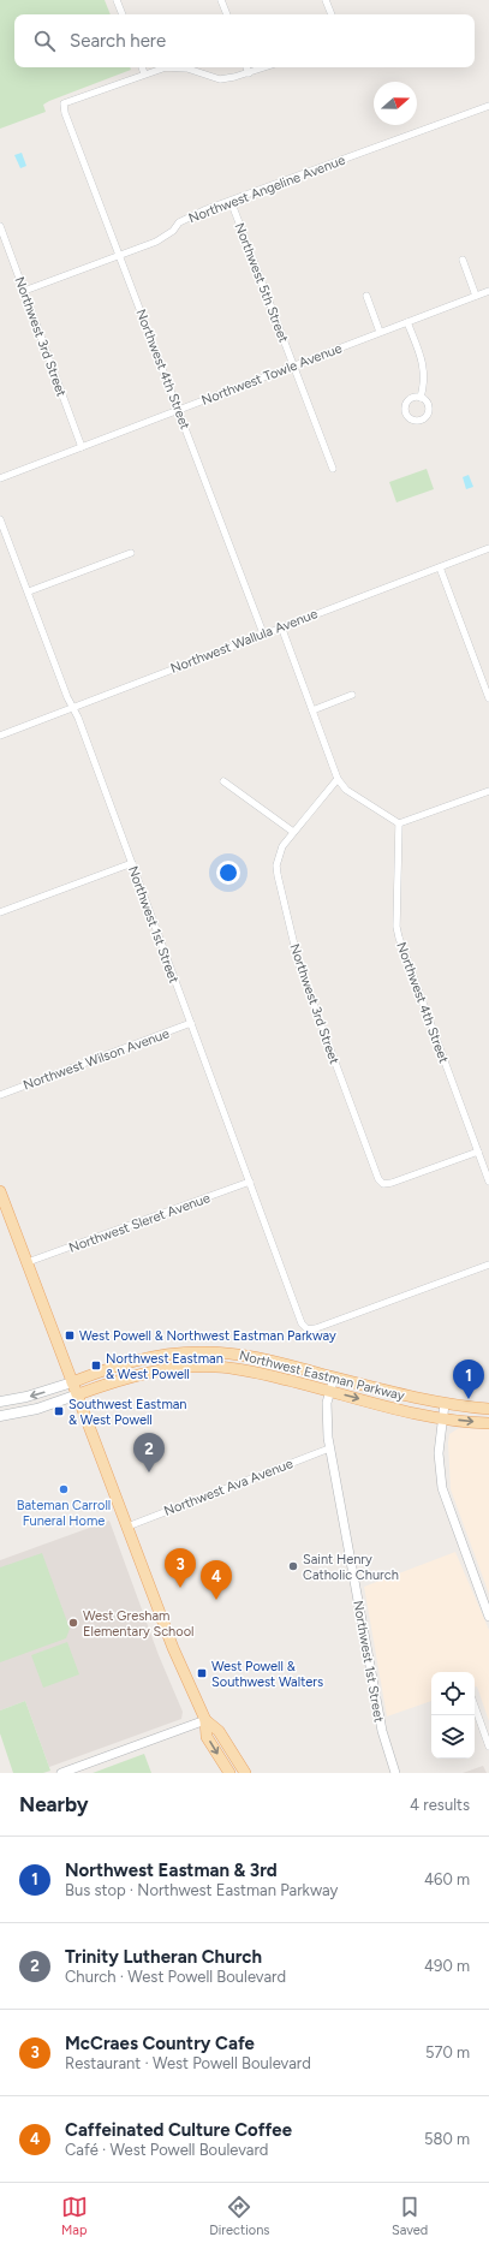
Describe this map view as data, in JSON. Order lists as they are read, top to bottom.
{
  "streets": {
    "main road": ["Northwest Eastman Parkway"],
    "street": [
      "Northwest Angeline Avenue",
      "Northwest 5th Street",
      "Northwest 3rd Street",
      "Northwest 4th Street",
      "Northwest Towle Avenue",
      "Northwest Wallula Avenue",
      "Northwest 1st Street",
      "Northwest Wilson Avenue",
      "Northwest Sleret Avenue",
      "Northwest Ava Avenue"
    ]
  },
  "crossings": [
    ["Northwest Angeline Avenue", "Northwest 5th Street"],
    ["Northwest Angeline Avenue", "Northwest 3rd Street"],
    ["Northwest Angeline Avenue", "Northwest 4th Street"],
    ["Northwest 5th Street", "Northwest Towle Avenue"],
    ["Northwest 3rd Street", "Northwest 4th Street"],
    ["Northwest 3rd Street", "Northwest Towle Avenue"],
    ["Northwest 4th Street", "Northwest Towle Avenue"],
    ["Northwest 4th Street", "Northwest Wallula Avenue"],
    ["Northwest Wallula Avenue", "Northwest 1st Street"],
    ["Northwest 1st Street", "Northwest Wilson Avenue"],
    ["Northwest 1st Street", "Northwest Sleret Avenue"],
    ["Northwest 1st Street", "Northwest Eastman Parkway"],
    ["Northwest 1st Street", "Northwest Ava Avenue"]
  ],
  "places": {
    "transit": [
      "West Powell & Northwest Eastman Parkway",
      "Northwest Eastman & West Powell",
      "Southwest Eastman & West Powell",
      "West Powell & Southwest Walters"
    ],
    "other": ["Bateman Carroll Funeral Home", "Saint Henry Catholic Church", "West Gresham Elementary School"]
  },
  "north": "right",
  "page": {
    "search": "Search here",
    "pins": [
      "1",
      "2",
      "3",
      "4"
    ],
    "heading": ["Nearby", "4 results"],
    "list": [
      {
        "mark": "1",
        "name": "Northwest Eastman & 3rd",
        "note": "Bus stop · Northwest Eastman Parkway",
        "value": "460 m"
      },
      {
        "mark": "2",
        "name": "Trinity Lutheran Church",
        "note": "Church · West Powell Boulevard",
        "value": "490 m"
      },
      {
        "mark": "3",
        "name": "McCraes Country Cafe",
        "note": "Restaurant · West Powell Boulevard",
        "value": "570 m"
      },
      {
        "mark": "4",
        "name": "Caffeinated Culture Coffee",
        "note": "Café · West Powell Boulevard",
        "value": "580 m"
      }
    ],
    "nav": ["Map", "Directions", "Saved"]
  }
}
